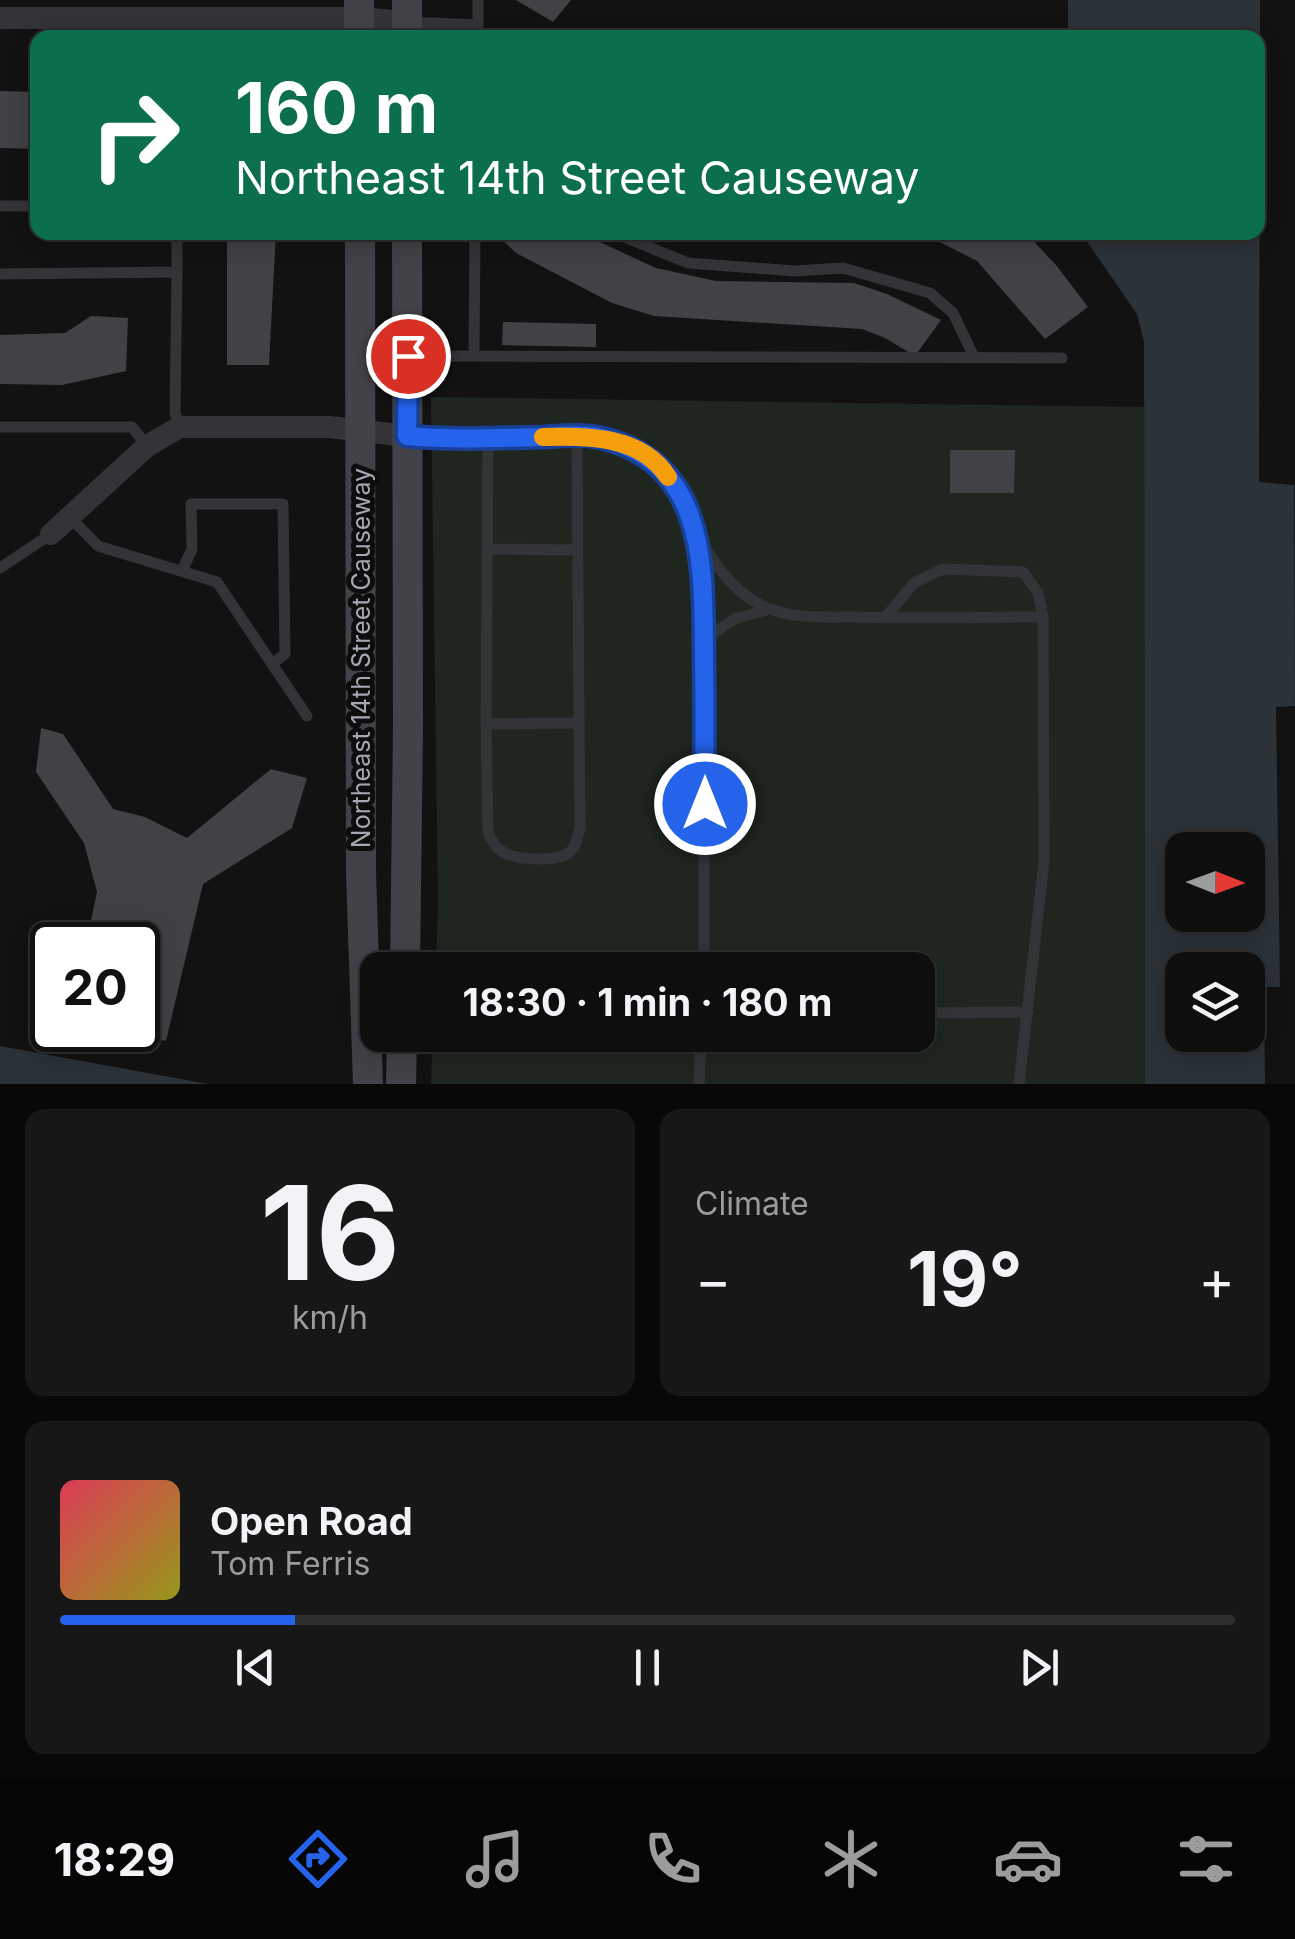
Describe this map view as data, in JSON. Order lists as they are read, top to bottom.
{
  "streets": {
    "main road": ["Northeast 14th Street Causeway"]
  },
  "north": "right",
  "page": {
    "turn": ["160 m", "Northeast 14th Street Causeway"],
    "limit": "20",
    "trip": "18:30 · 1 min · 180 m",
    "tile": [
      ["16", "km/h"],
      "Climate"
    ],
    "heat": ["−", "19°", "+"],
    "song": ["Open Road", "Tom Ferris"],
    "tabs": "18:29"
  }
}
